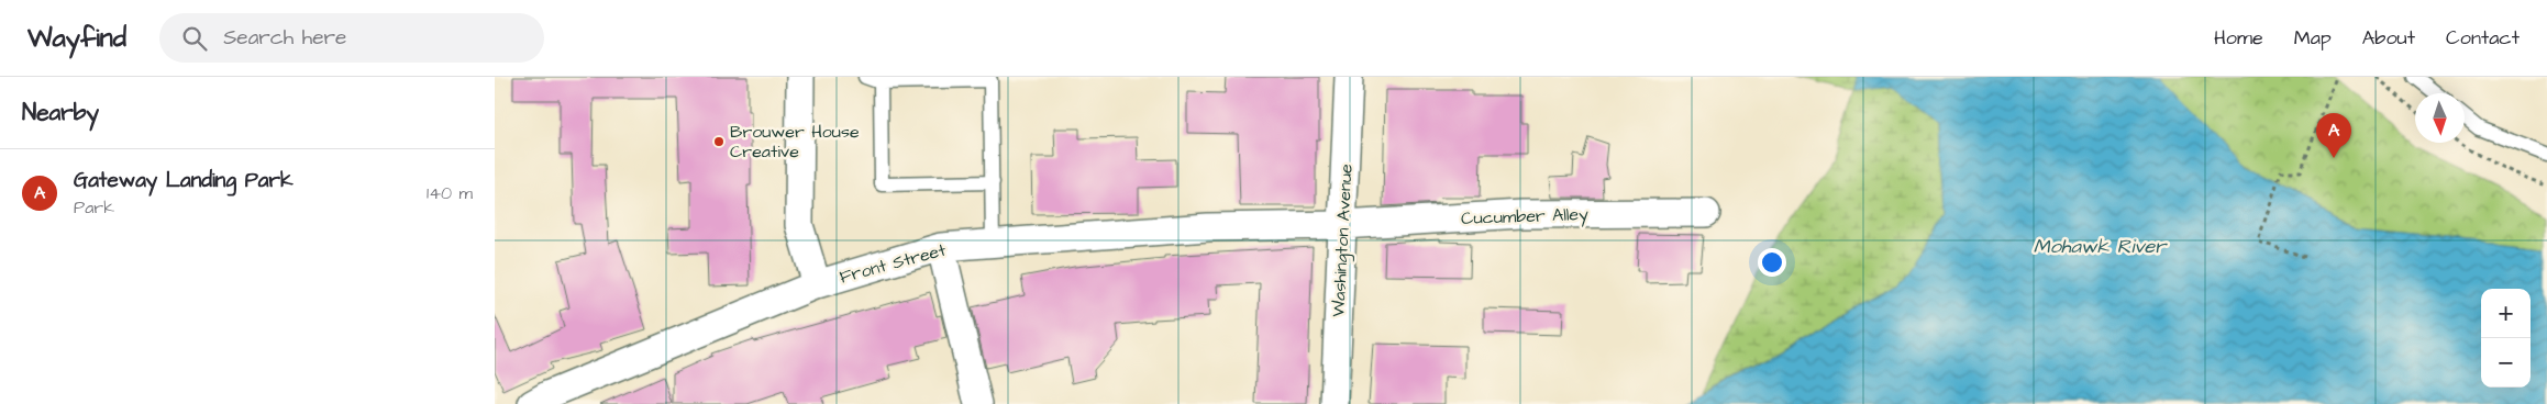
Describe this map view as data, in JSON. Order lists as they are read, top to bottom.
{
  "streets": {
    "street": ["Cucumber Alley", "Washington Avenue", "Front Street"]
  },
  "crossings": [
    ["Cucumber Alley", "Washington Avenue"],
    ["Cucumber Alley", "Front Street"],
    ["Washington Avenue", "Front Street"]
  ],
  "water": ["Mohawk River"],
  "places": ["Brouwer House Creative"],
  "north": "bottom",
  "page": {
    "header": "Wayfind",
    "search": "Search here",
    "nav": [
      "Home",
      "Map",
      "About",
      "Contact"
    ],
    "heading": "Nearby",
    "pins": "A",
    "list": [
      {
        "mark": "A",
        "name": "Gateway Landing Park",
        "note": "Park",
        "value": "140 m"
      }
    ],
    "map_buttons": ["+", "−"]
  }
}
